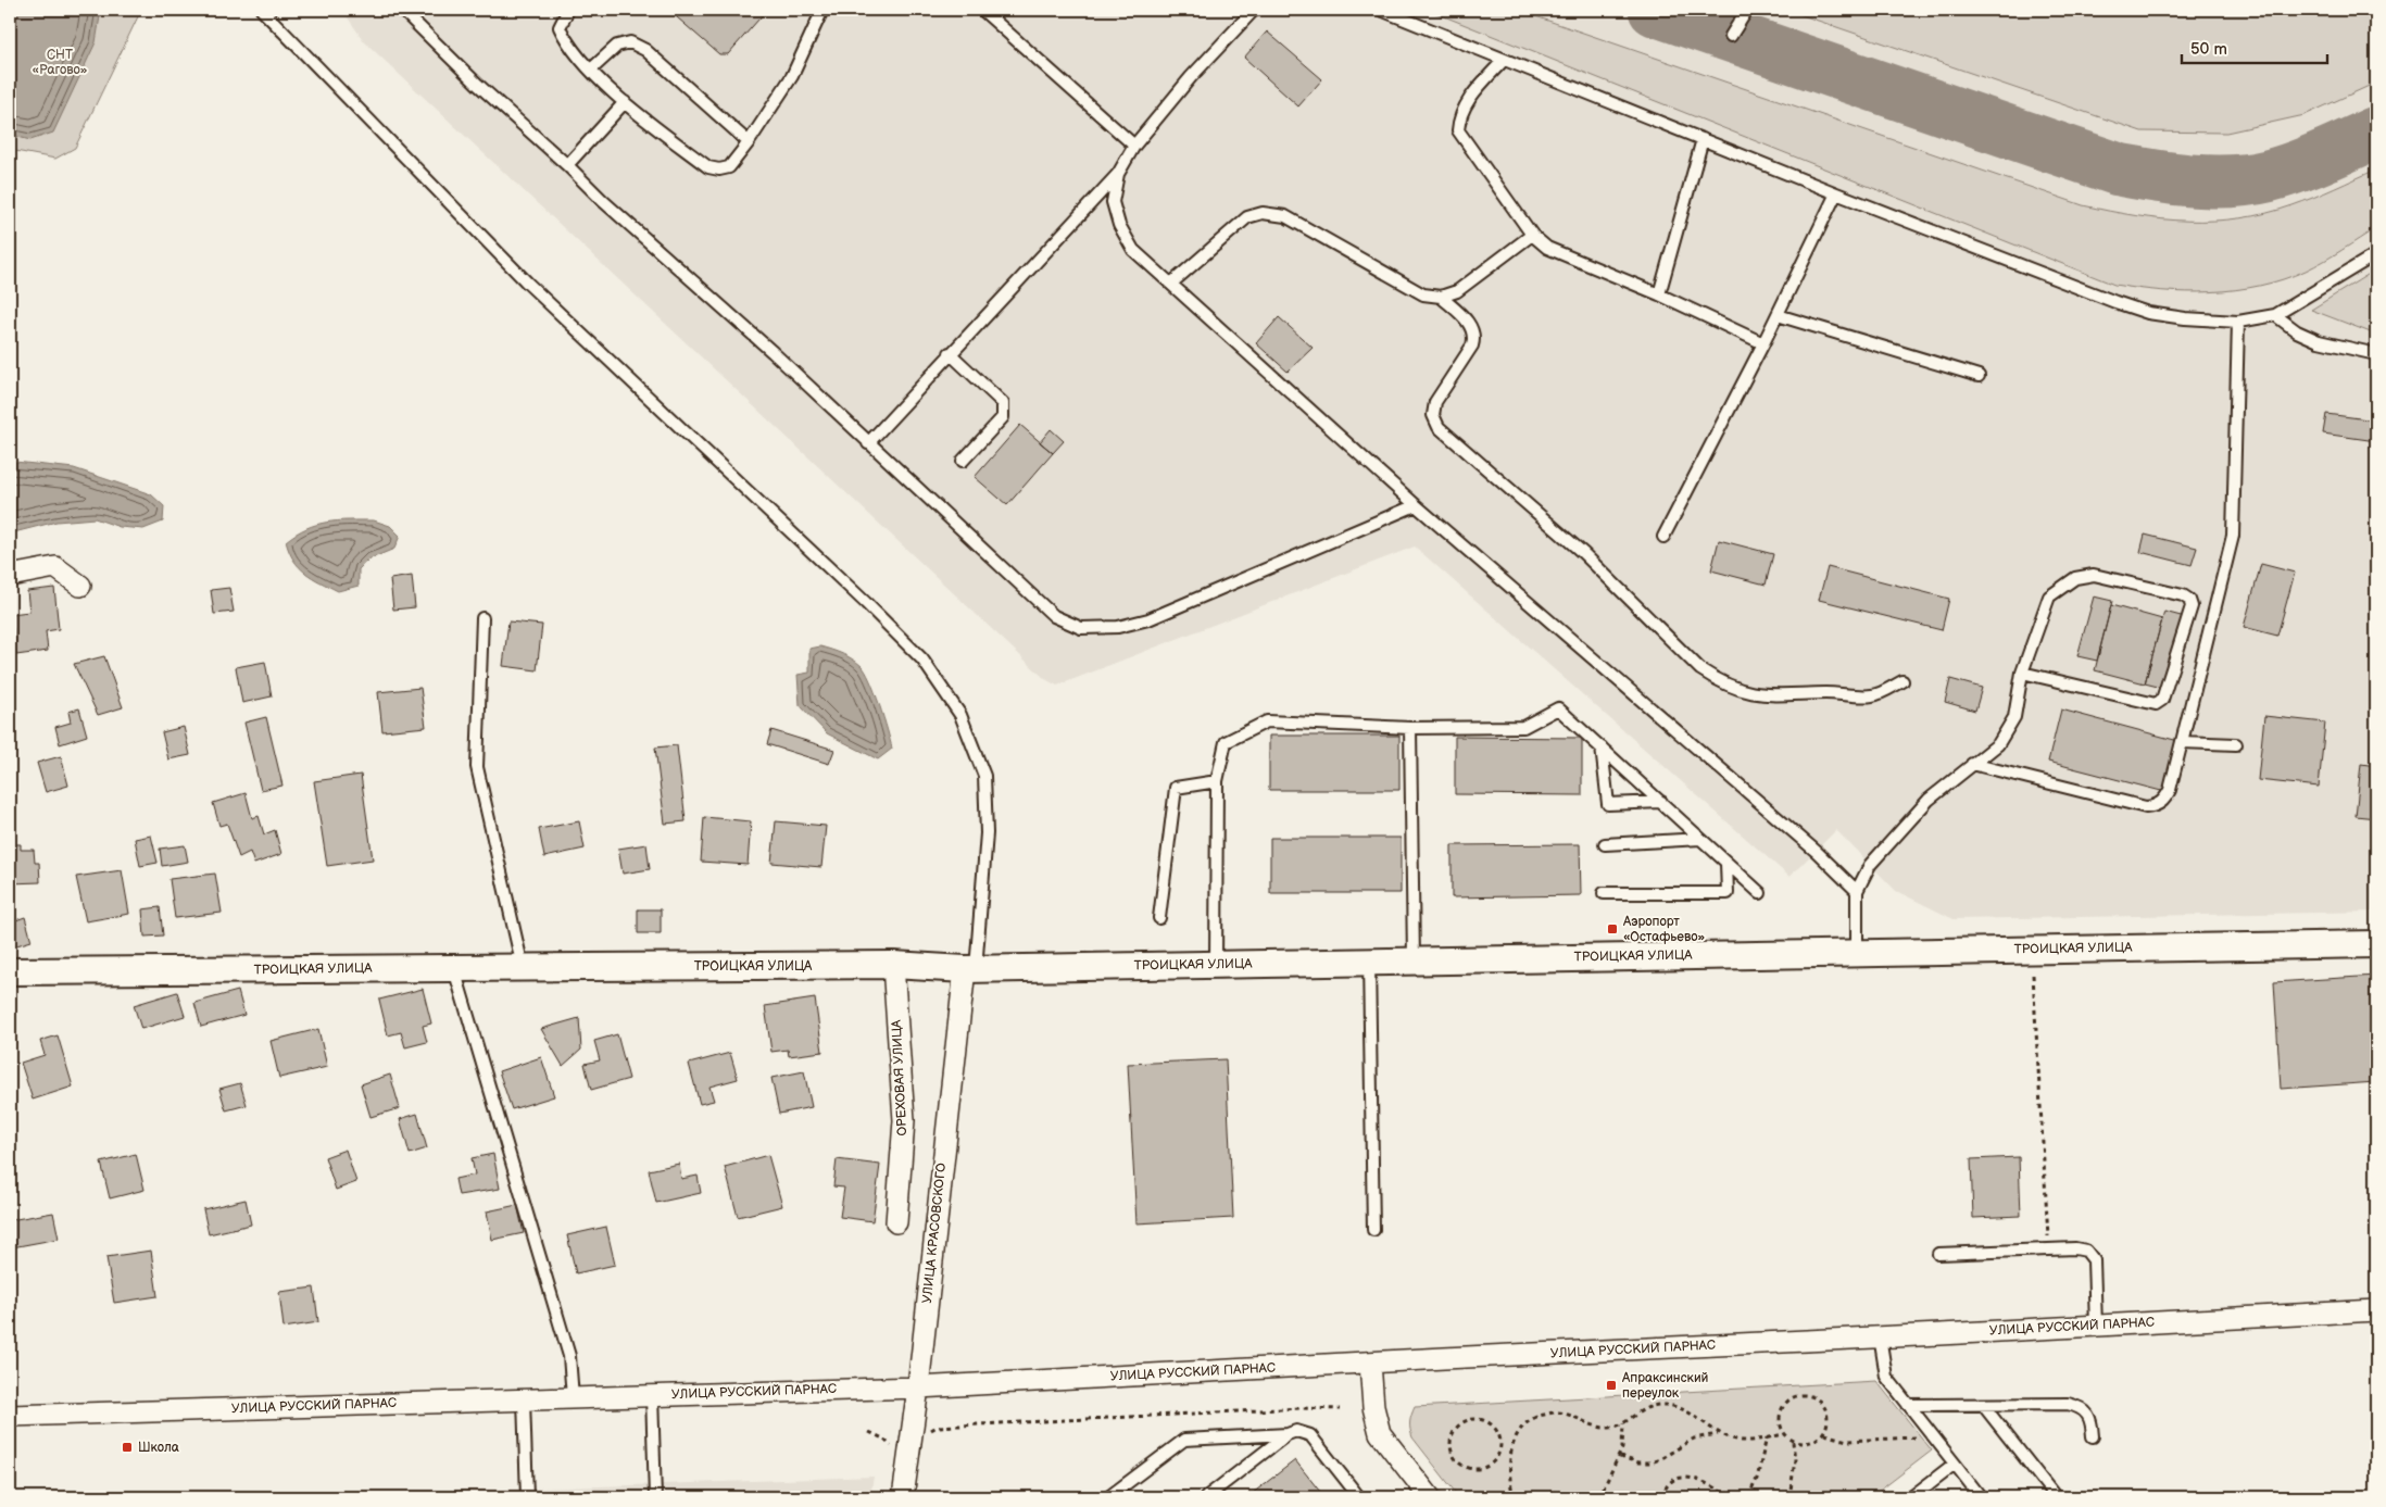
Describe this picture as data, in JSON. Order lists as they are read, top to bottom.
{
  "streets": {
    "street": [
      "ТРОИЦКАЯ УЛИЦА",
      "ОРЕХОВАЯ УЛИЦА",
      "УЛИЦА КРАСОВСКОГО",
      "УЛИЦА РУССКИЙ ПАРНАС"
    ]
  },
  "crossings": [
    ["ТРОИЦКАЯ УЛИЦА", "ОРЕХОВАЯ УЛИЦА"],
    ["ТРОИЦКАЯ УЛИЦА", "УЛИЦА КРАСОВСКОГО"],
    ["УЛИЦА КРАСОВСКОГО", "УЛИЦА РУССКИЙ ПАРНАС"]
  ],
  "parks": ["СНТ «Рагово»"],
  "places": {
    "transit": ["Аэропорт «Остафьево»", "Апраксинский переулок", "Школа"]
  },
  "scale_bar": "50 m"
}
